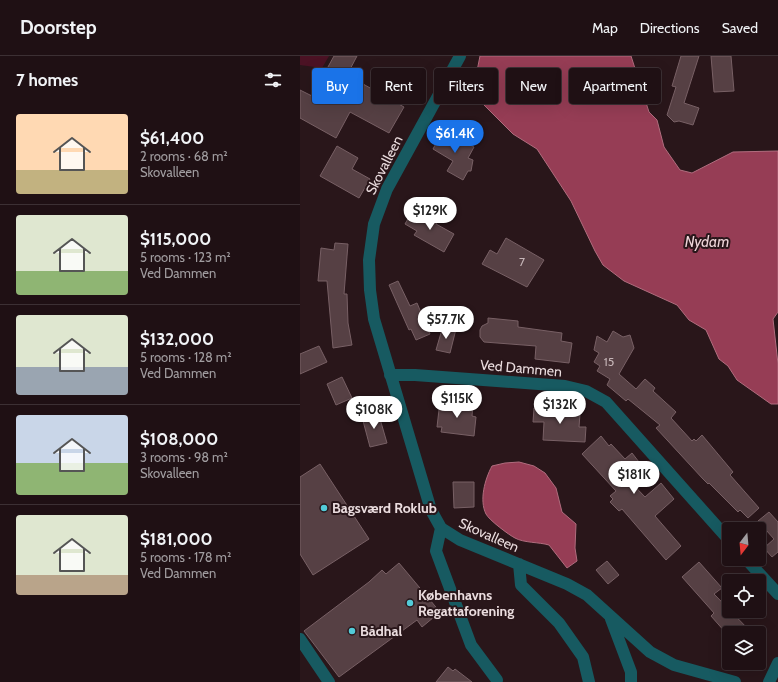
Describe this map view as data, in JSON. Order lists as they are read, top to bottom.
{
  "streets": {
    "street": ["Skovalleen", "Ved Dammen"]
  },
  "crossings": [
    ["Skovalleen", "Ved Dammen"]
  ],
  "water": ["Nydam"],
  "places": ["Bagsværd Roklub", "Københavns Regattaforening", "Bådhal"],
  "house_numbers": ["7", "15"],
  "north": "bottom",
  "page": {
    "header": "Doorstep",
    "nav": ["Map", "Directions", "Saved"],
    "heading": "7 homes",
    "chip": [
      "Buy",
      "Rent",
      "Filters",
      "New",
      "Apartment"
    ],
    "list": [
      {
        "name": "$61,400",
        "note": "2 rooms · 68 m² · Skovalleen"
      },
      {
        "name": "$115,000",
        "note": "5 rooms · 123 m² · Ved Dammen"
      },
      {
        "name": "$132,000",
        "note": "5 rooms · 128 m² · Ved Dammen"
      },
      {
        "name": "$108,000",
        "note": "3 rooms · 98 m² · Skovalleen"
      },
      {
        "name": "$181,000",
        "note": "5 rooms · 178 m² · Ved Dammen"
      }
    ],
    "price": [
      "$61.4K",
      "$129K",
      "$57.7K",
      "$115K",
      "$132K",
      "$108K",
      "$181K"
    ]
  }
}
